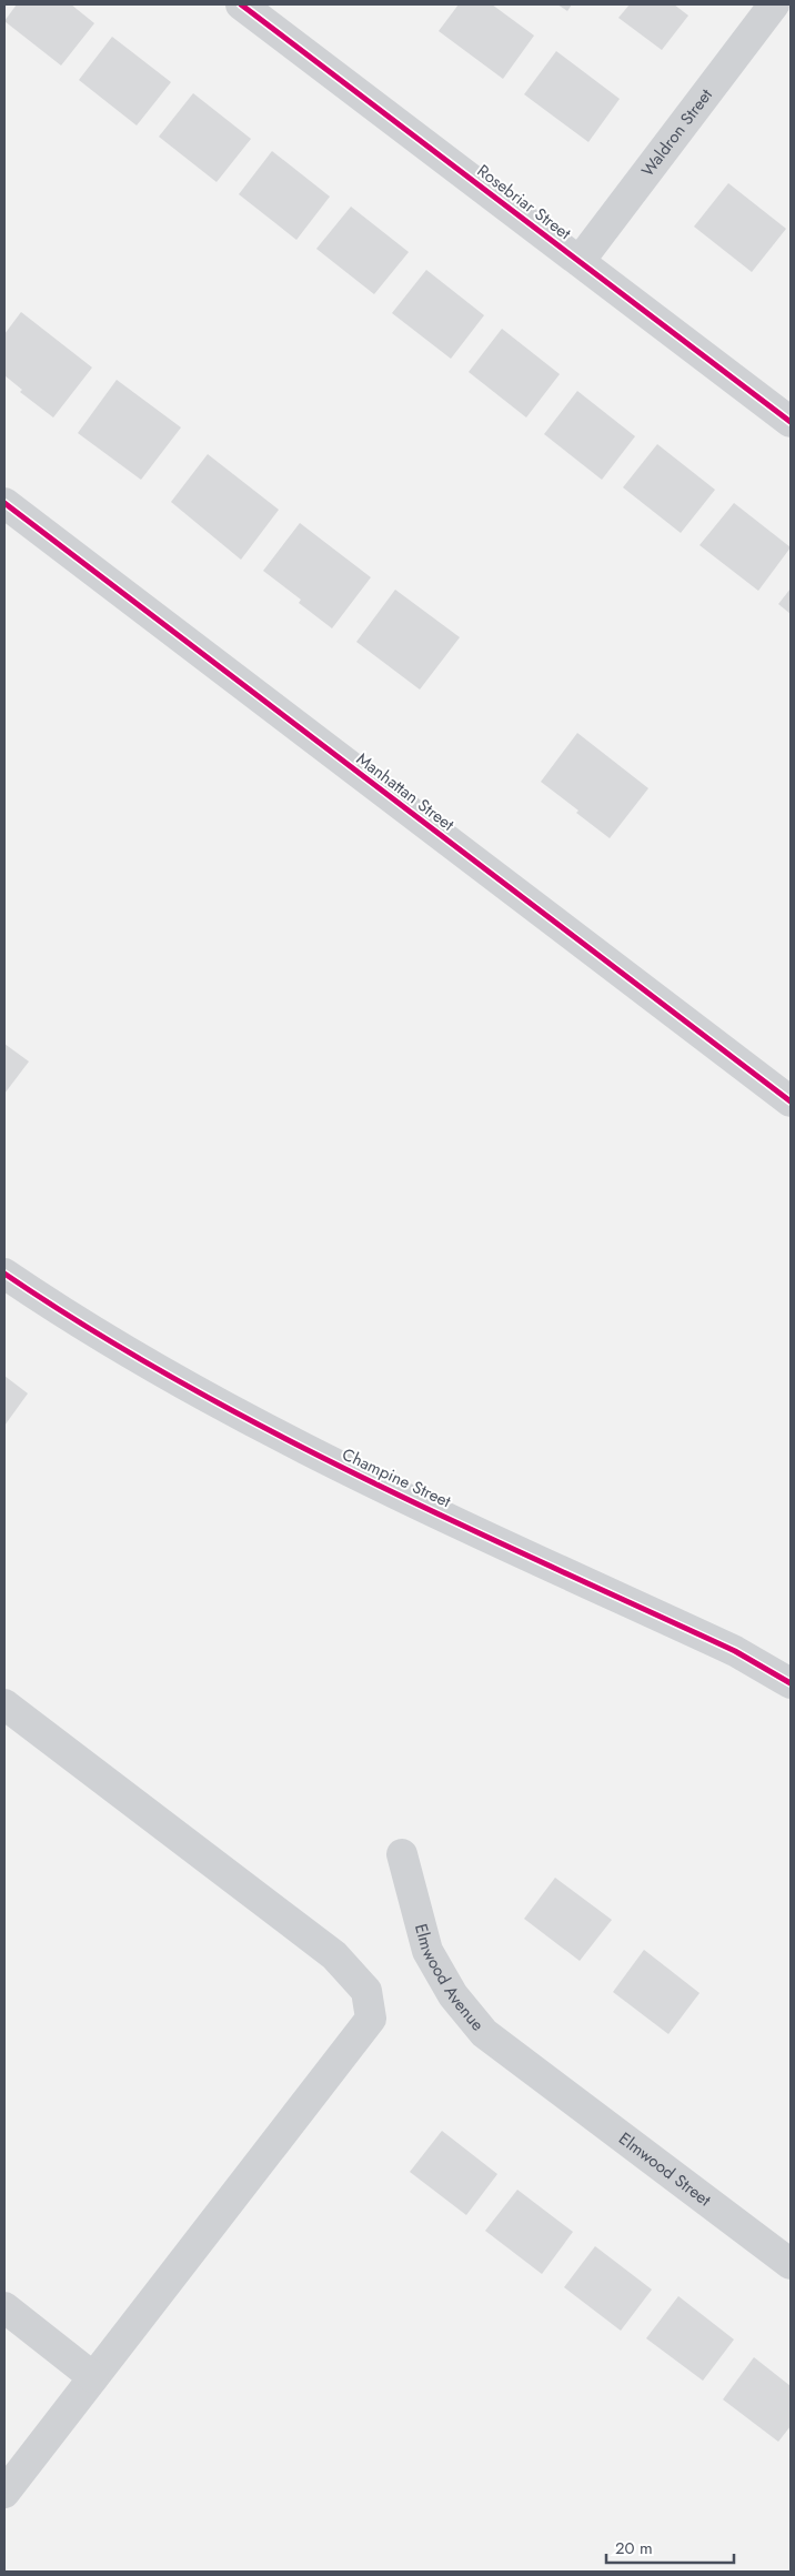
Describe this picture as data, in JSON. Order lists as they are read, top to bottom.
{
  "streets": {
    "street": [
      "Waldron Street",
      "Rosebriar Street",
      "Manhattan Street",
      "Champine Street",
      "Elmwood Avenue",
      "Elmwood Street"
    ]
  },
  "crossings": [
    ["Waldron Street", "Rosebriar Street"],
    ["Elmwood Avenue", "Elmwood Street"]
  ],
  "scale_bar": "20 m"
}
